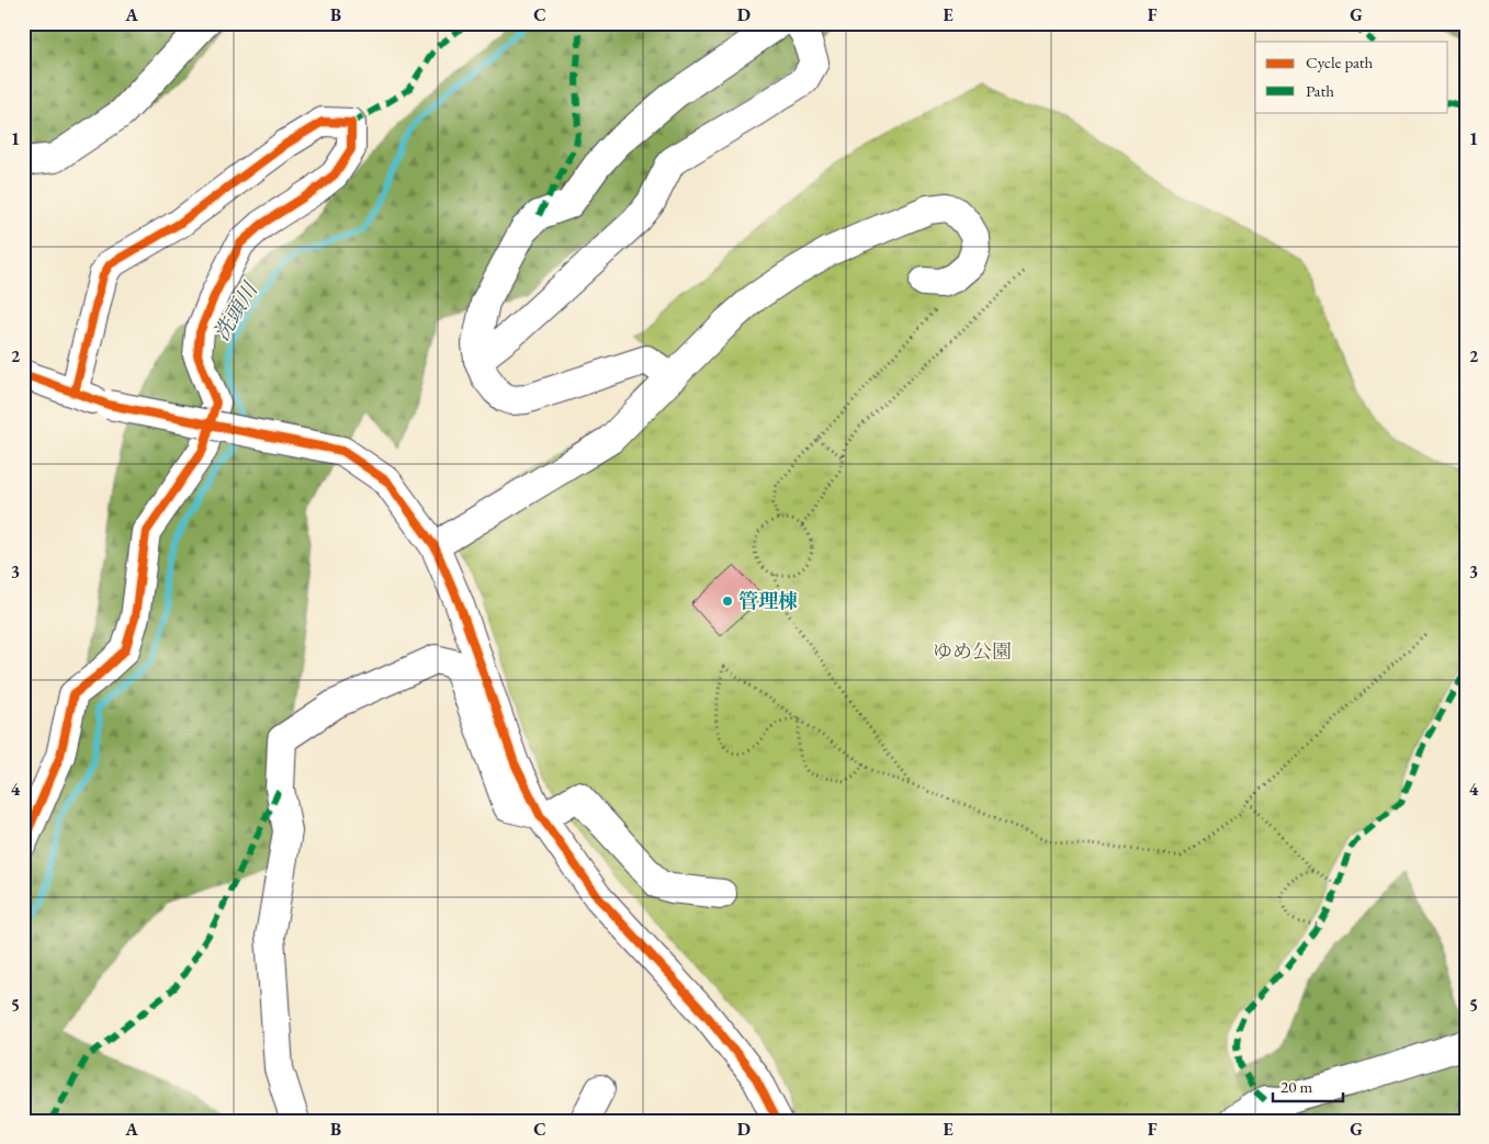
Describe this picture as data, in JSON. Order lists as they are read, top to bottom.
{
  "water": ["洗頭川"],
  "parks": ["ゆめ公園"],
  "places": ["管理棟"],
  "legend": ["Cycle path", "Path"],
  "scale_bar": "20 m",
  "grid": {
    "columns": [
      "A",
      "B",
      "C",
      "D",
      "E",
      "F",
      "G"
    ],
    "rows": [
      "1",
      "2",
      "3",
      "4",
      "5"
    ]
  }
}
